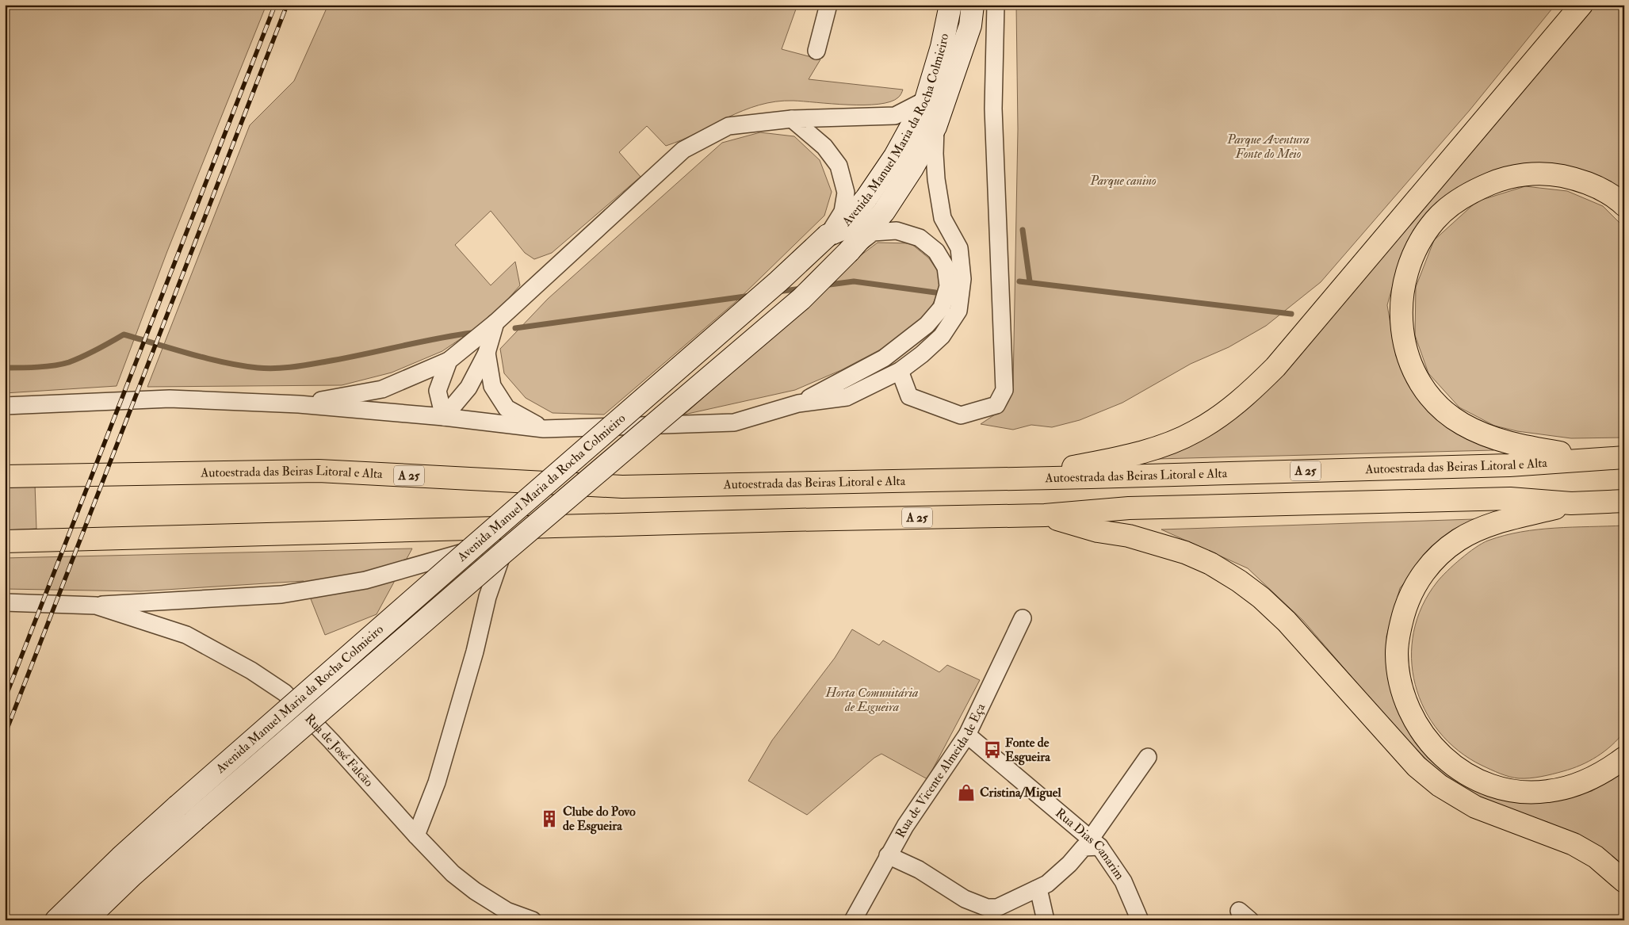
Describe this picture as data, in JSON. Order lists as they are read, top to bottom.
{
  "streets": {
    "highway": ["Autoestrada das Beiras Litoral e Alta", "A 25"],
    "main road": ["Avenida Manuel Maria da Rocha Colmieiro"],
    "street": ["Rua de José Falcão", "Rua de Vicente Almeida de Eça", "Rua Dias Canarim"]
  },
  "crossings": [
    ["Rua de Vicente Almeida de Eça", "Rua Dias Canarim"]
  ],
  "parks": ["Parque Aventura Fonte do Meio", "Parque canino", "Horta Comunitária de Esgueira"],
  "places": {
    "bus stop": ["Fonte de Esgueira"],
    "shop": ["Cristina/Miguel"],
    "building": ["Clube do Povo de Esgueira"]
  }
}
